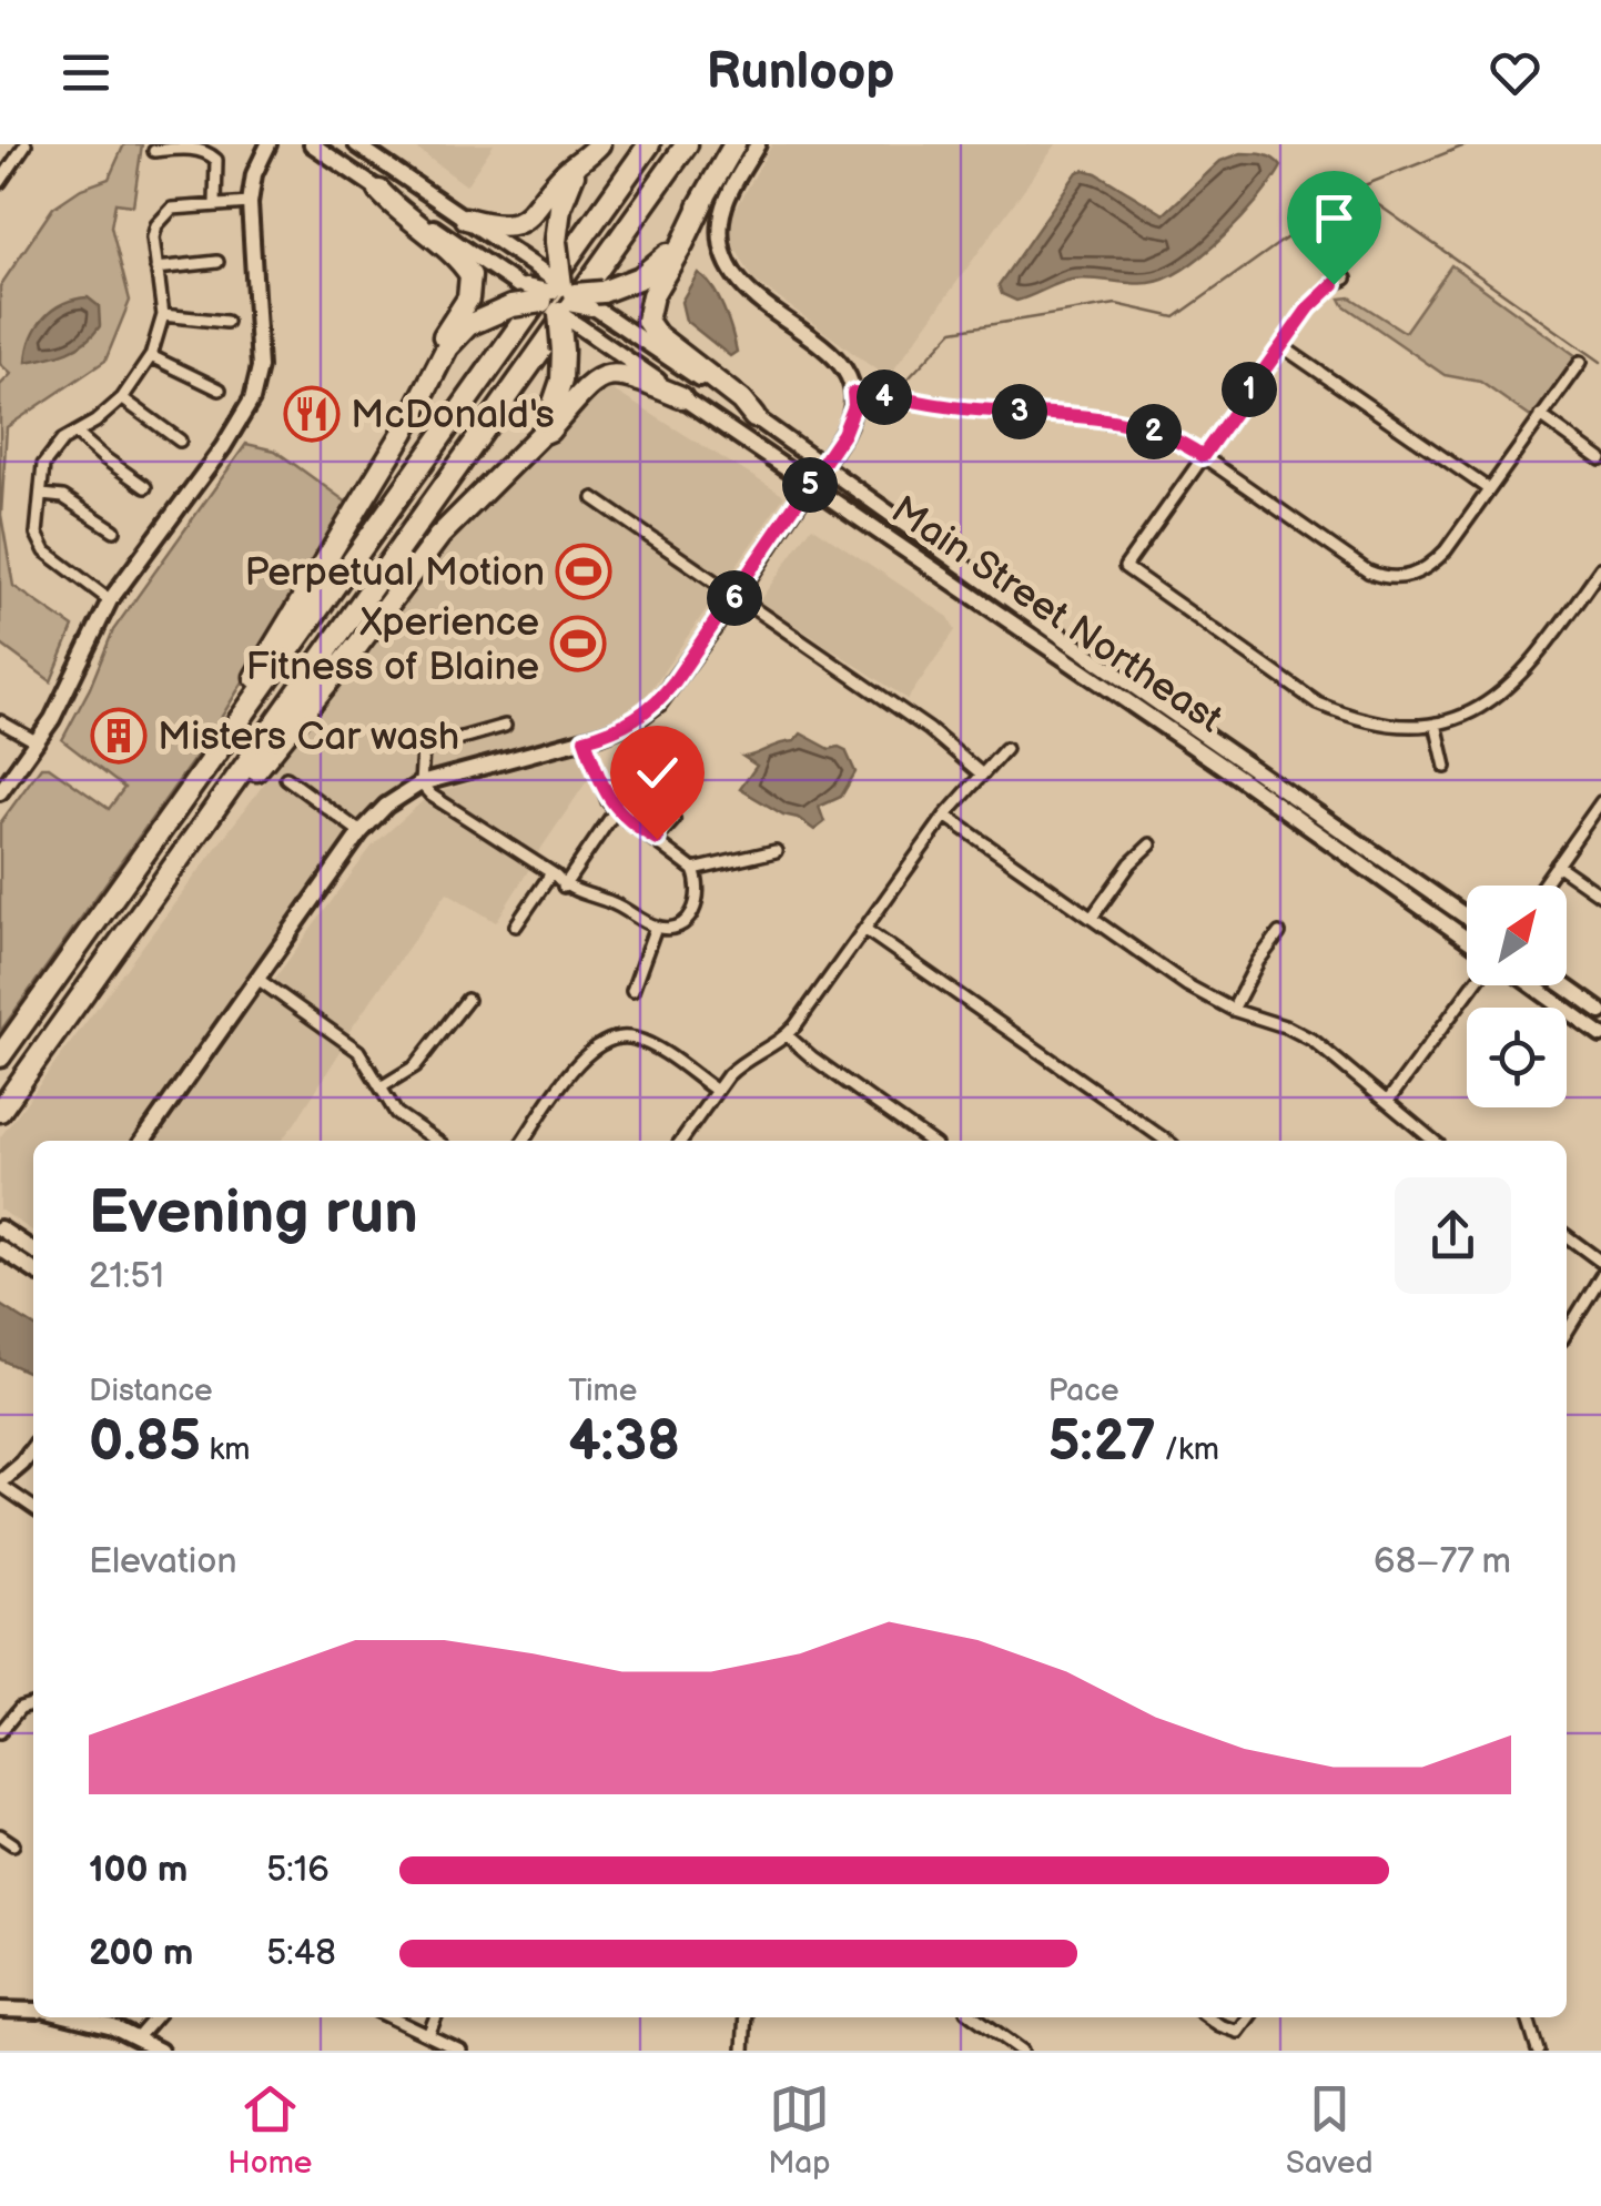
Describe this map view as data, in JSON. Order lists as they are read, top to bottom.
{
  "streets": {
    "main road": ["Main Street Northeast"]
  },
  "places": {
    "restaurant": ["McDonald's"],
    "sports": ["Perpetual Motion", "Xperience Fitness of Blaine"],
    "building": ["Misters Car wash"]
  },
  "north": "top right",
  "page": {
    "header": "Runloop",
    "pins": [
      "1",
      "4",
      "3",
      "2",
      "5",
      "6"
    ],
    "heading": ["Evening run", "21:51"],
    "stats": [
      ["Distance", "0.85 km"],
      ["Time", "4:38"],
      ["Pace", "5:27 /km"]
    ],
    "chart": ["Elevation", "68–77 m"],
    "list": [
      {
        "name": "100 m",
        "note": "5:16"
      },
      {
        "name": "200 m",
        "note": "5:48"
      }
    ],
    "tabs": ["Home", "Map", "Saved"]
  }
}
